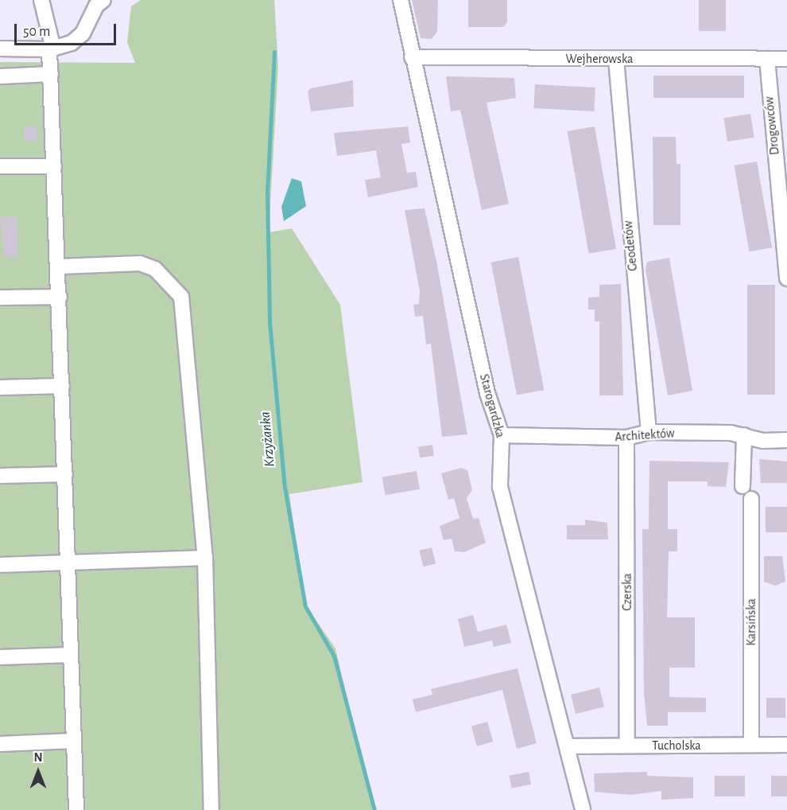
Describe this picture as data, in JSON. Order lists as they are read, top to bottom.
{
  "streets": {
    "street": [
      "Wejherowska",
      "Drogowców",
      "Geodetów",
      "Starogardzka",
      "Architektów",
      "Czerska",
      "Karsińska",
      "Tucholska"
    ]
  },
  "crossings": [
    ["Wejherowska", "Drogowców"],
    ["Wejherowska", "Geodetów"],
    ["Wejherowska", "Starogardzka"],
    ["Geodetów", "Architektów"],
    ["Starogardzka", "Architektów"],
    ["Starogardzka", "Tucholska"],
    ["Architektów", "Czerska"],
    ["Czerska", "Tucholska"],
    ["Karsińska", "Tucholska"]
  ],
  "water": ["Krzyżanka"],
  "scale_bar": "50 m",
  "north": "top"
}
